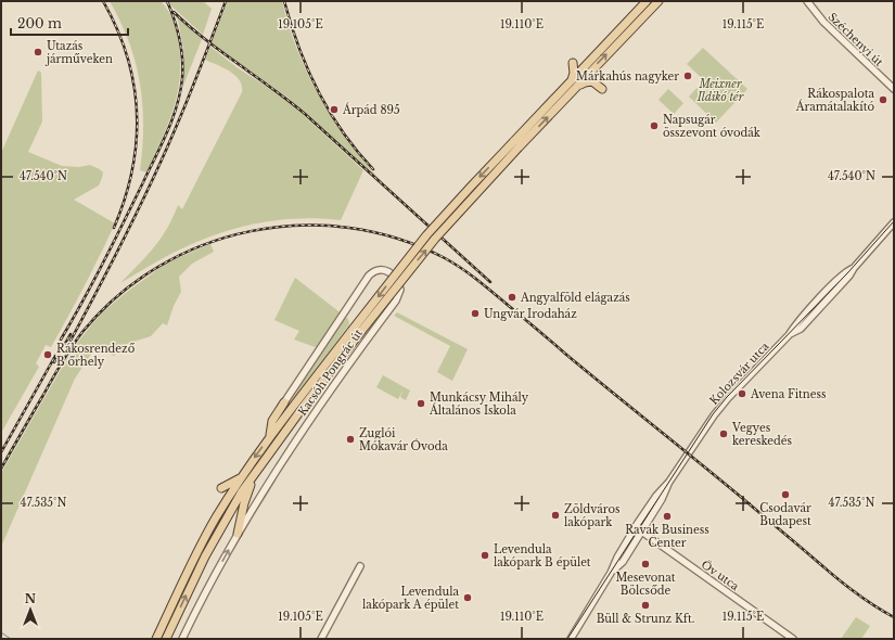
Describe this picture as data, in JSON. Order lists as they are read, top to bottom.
{
  "streets": {
    "main road": ["Kacsóh Pongrác út"],
    "street": ["Széchenyi út", "Kolozsvár utca", "Öv utca"]
  },
  "crossings": [
    ["Kolozsvár utca", "Öv utca"]
  ],
  "parks": ["Meixner Ildikó tér"],
  "places": [
    "Utazás járműveken",
    "Márkahús nagyker",
    "Rákospalota Áramátalakító",
    "Árpád 895",
    "Napsugár összevont óvodák",
    "Angyalföld elágazás",
    "Ungvár Irodaház",
    "Rákosrendező B őrhely",
    "Avena Fitness",
    "Munkácsy Mihály Általános Iskola",
    "Vegyes kereskedés",
    "Zuglói Mókavár Óvoda",
    "Csodavár Budapest",
    "Zöldváros lakópark",
    "Ravak Business Center",
    "Levendula lakópark B épület",
    "Mesevonat Bölcsőde",
    "Levendula lakópark A épület",
    "Büll & Strunz Kft."
  ],
  "scale_bar": "200 m",
  "north": "top",
  "coordinates": [
    "19.105°E",
    "19.110°E",
    "19.115°E",
    "47.540°N",
    "47.535°N"
  ]
}
